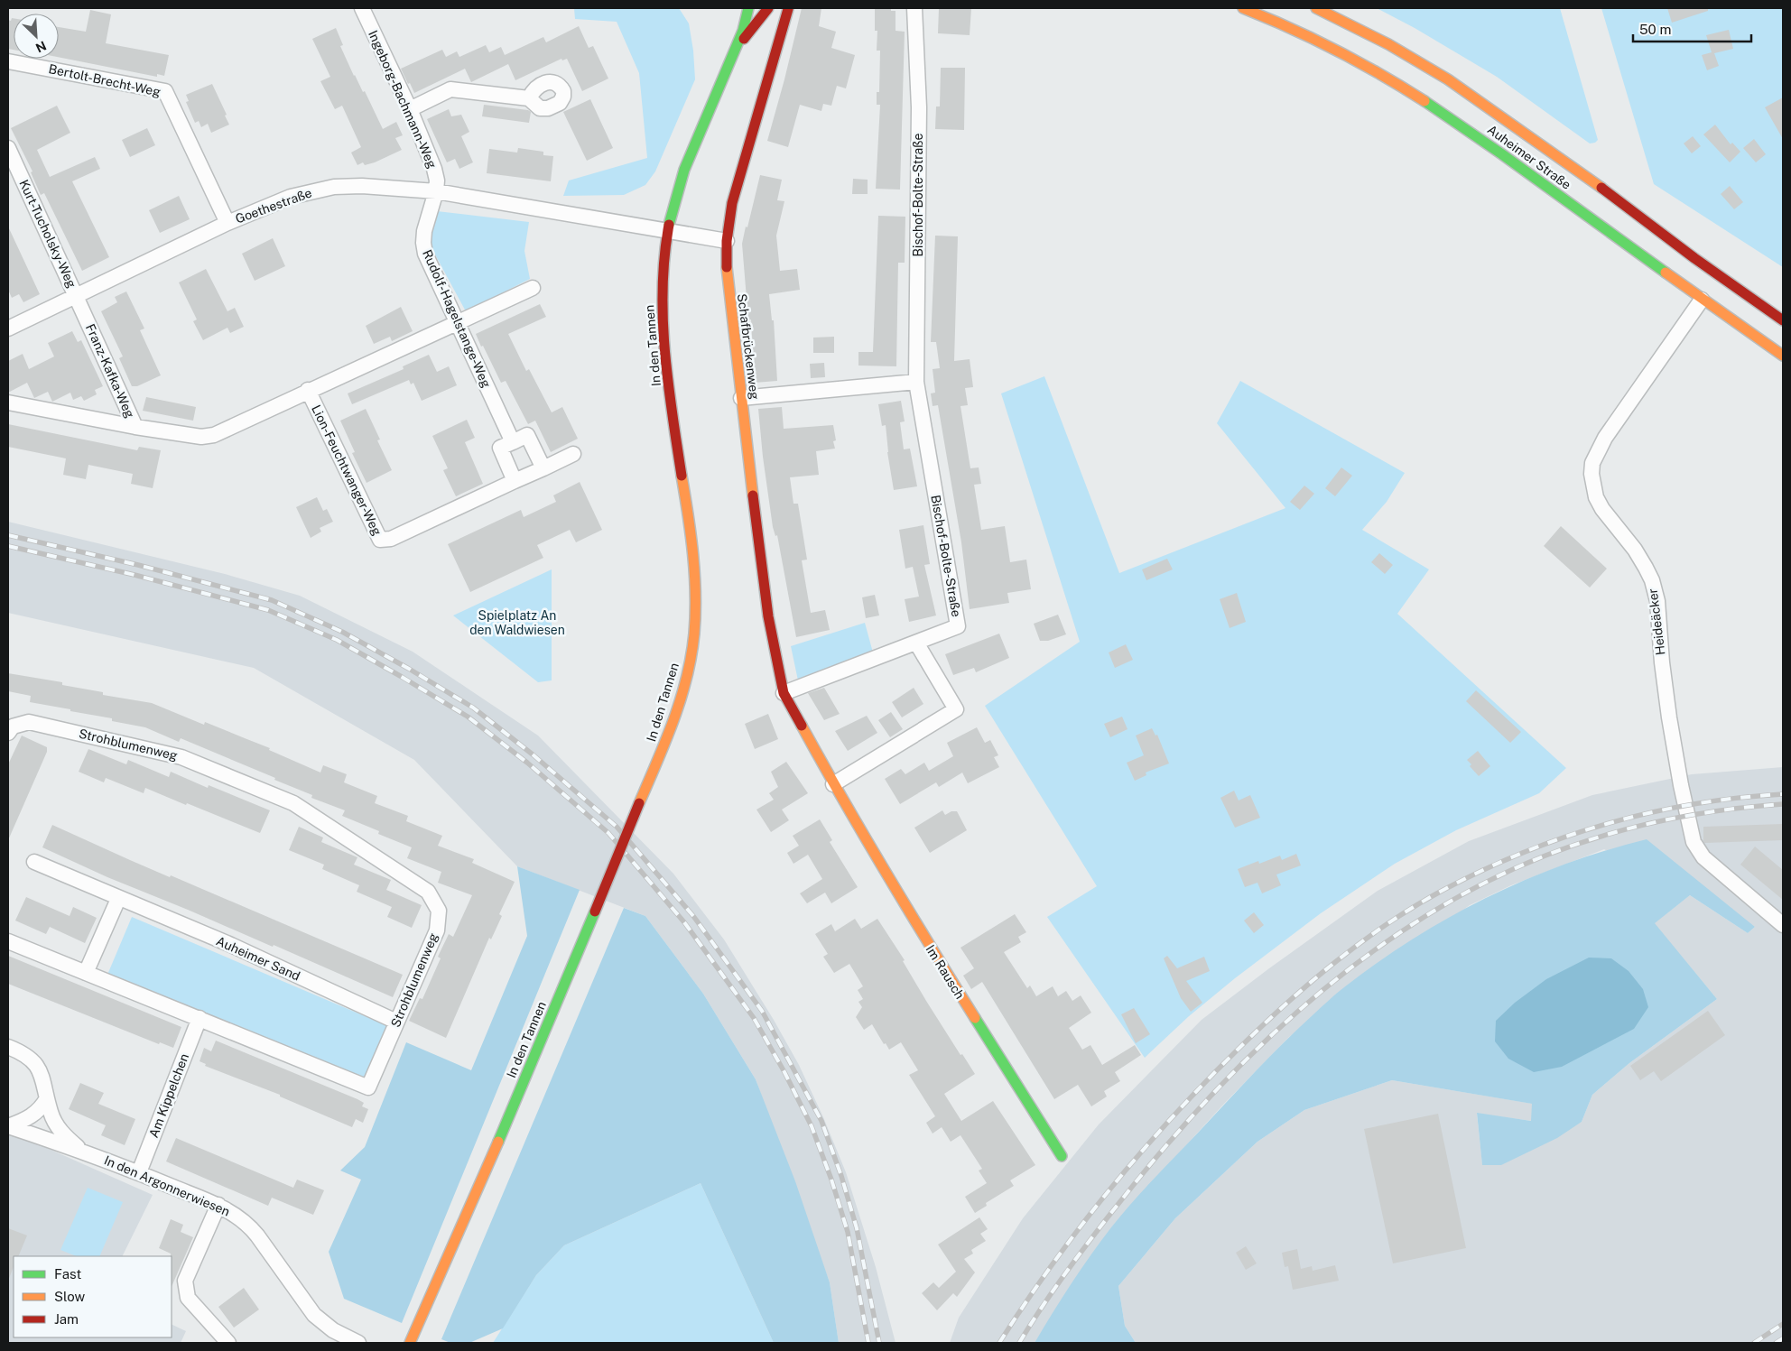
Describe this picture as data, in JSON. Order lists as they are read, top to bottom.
{
  "streets": {
    "street": [
      "Bertolt-Brecht-Weg",
      "Ingeborg-Bachmann-Weg",
      "Auheimer Straße",
      "Bischof-Bolte-Straße",
      "Goethestraße",
      "Kurt-Tucholsky-Weg",
      "Rudolf-Hagelstange-Weg",
      "In den Tannen",
      "Schafbrückenweg",
      "Franz-Kafka-Weg",
      "Lion-Feuchtwanger-Weg",
      "Heideäcker",
      "Strohblumenweg",
      "Auheimer Sand",
      "Im Rausch",
      "Am Kippelchen",
      "In den Argonnerwiesen"
    ]
  },
  "crossings": [
    ["Bertolt-Brecht-Weg", "Goethestraße"],
    ["Ingeborg-Bachmann-Weg", "Goethestraße"],
    ["Ingeborg-Bachmann-Weg", "Rudolf-Hagelstange-Weg"],
    ["Auheimer Straße", "Heideäcker"],
    ["Bischof-Bolte-Straße", "Schafbrückenweg"],
    ["Bischof-Bolte-Straße", "Im Rausch"],
    ["Goethestraße", "Kurt-Tucholsky-Weg"],
    ["Goethestraße", "Rudolf-Hagelstange-Weg"],
    ["Goethestraße", "In den Tannen"],
    ["Goethestraße", "Schafbrückenweg"],
    ["Goethestraße", "Franz-Kafka-Weg"],
    ["Kurt-Tucholsky-Weg", "Franz-Kafka-Weg"],
    ["Rudolf-Hagelstange-Weg", "Lion-Feuchtwanger-Weg"],
    ["Schafbrückenweg", "Im Rausch"],
    ["Franz-Kafka-Weg", "Lion-Feuchtwanger-Weg"],
    ["Strohblumenweg", "Auheimer Sand"],
    ["Strohblumenweg", "Am Kippelchen"],
    ["Am Kippelchen", "In den Argonnerwiesen"]
  ],
  "parks": ["Spielplatz An den Waldwiesen"],
  "legend": ["Fast", "Slow", "Jam"],
  "scale_bar": "50 m",
  "north": "bottom right"
}
